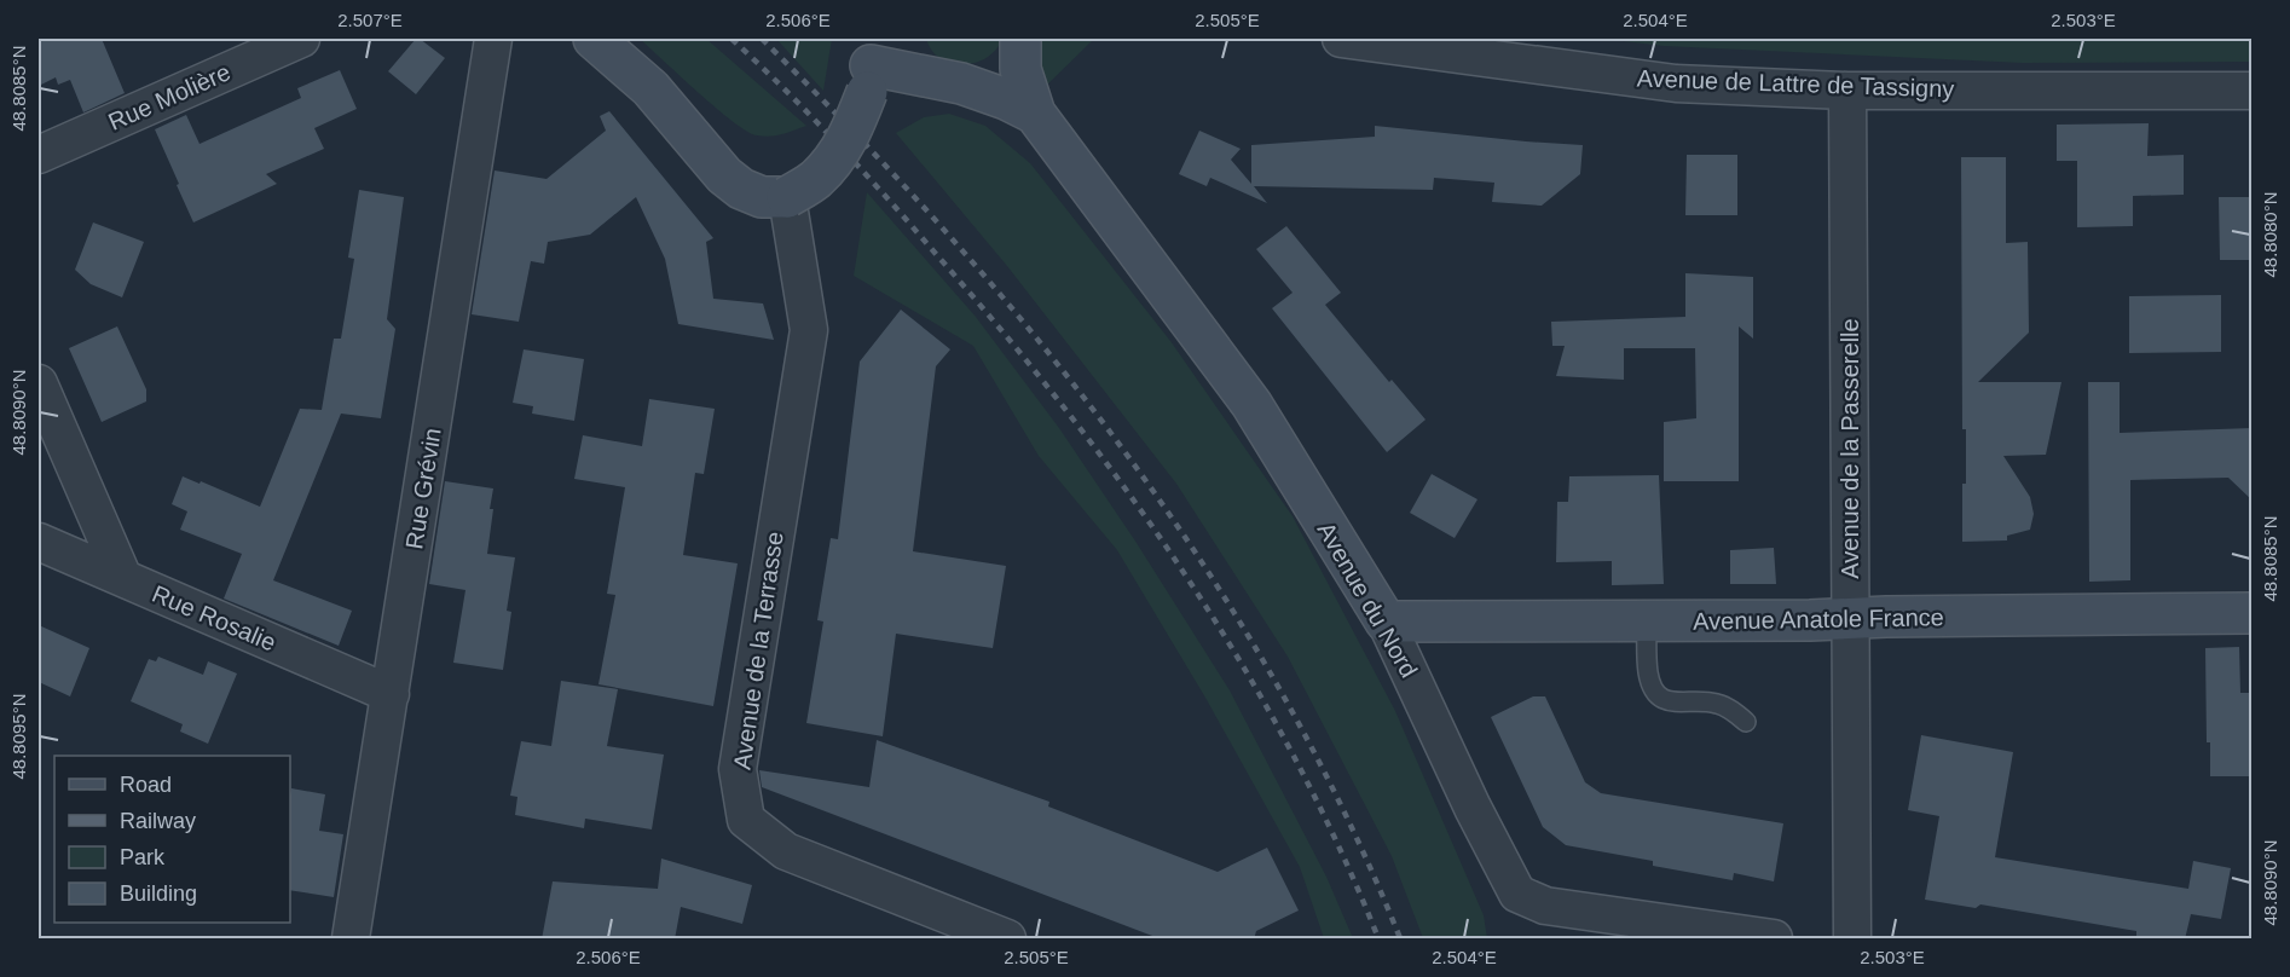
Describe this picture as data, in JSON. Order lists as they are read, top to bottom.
{
  "streets": {
    "street": [
      "Avenue de Lattre de Tassigny",
      "Rue Molière",
      "Avenue de la Passerelle",
      "Rue Grévin",
      "Avenue du Nord",
      "Rue Rosalie",
      "Avenue Anatole France",
      "Avenue de la Terrasse"
    ]
  },
  "crossings": [
    ["Avenue de Lattre de Tassigny", "Avenue de la Passerelle"],
    ["Avenue de la Passerelle", "Avenue Anatole France"],
    ["Rue Grévin", "Rue Rosalie"],
    ["Avenue du Nord", "Avenue Anatole France"]
  ],
  "legend": [
    "Road",
    "Railway",
    "Park",
    "Building"
  ],
  "coordinates": [
    "2.507°E",
    "2.506°E",
    "2.505°E",
    "2.504°E",
    "2.503°E",
    "48.8085°N",
    "48.8080°N",
    "48.8090°N",
    "48.8095°N"
  ]
}
